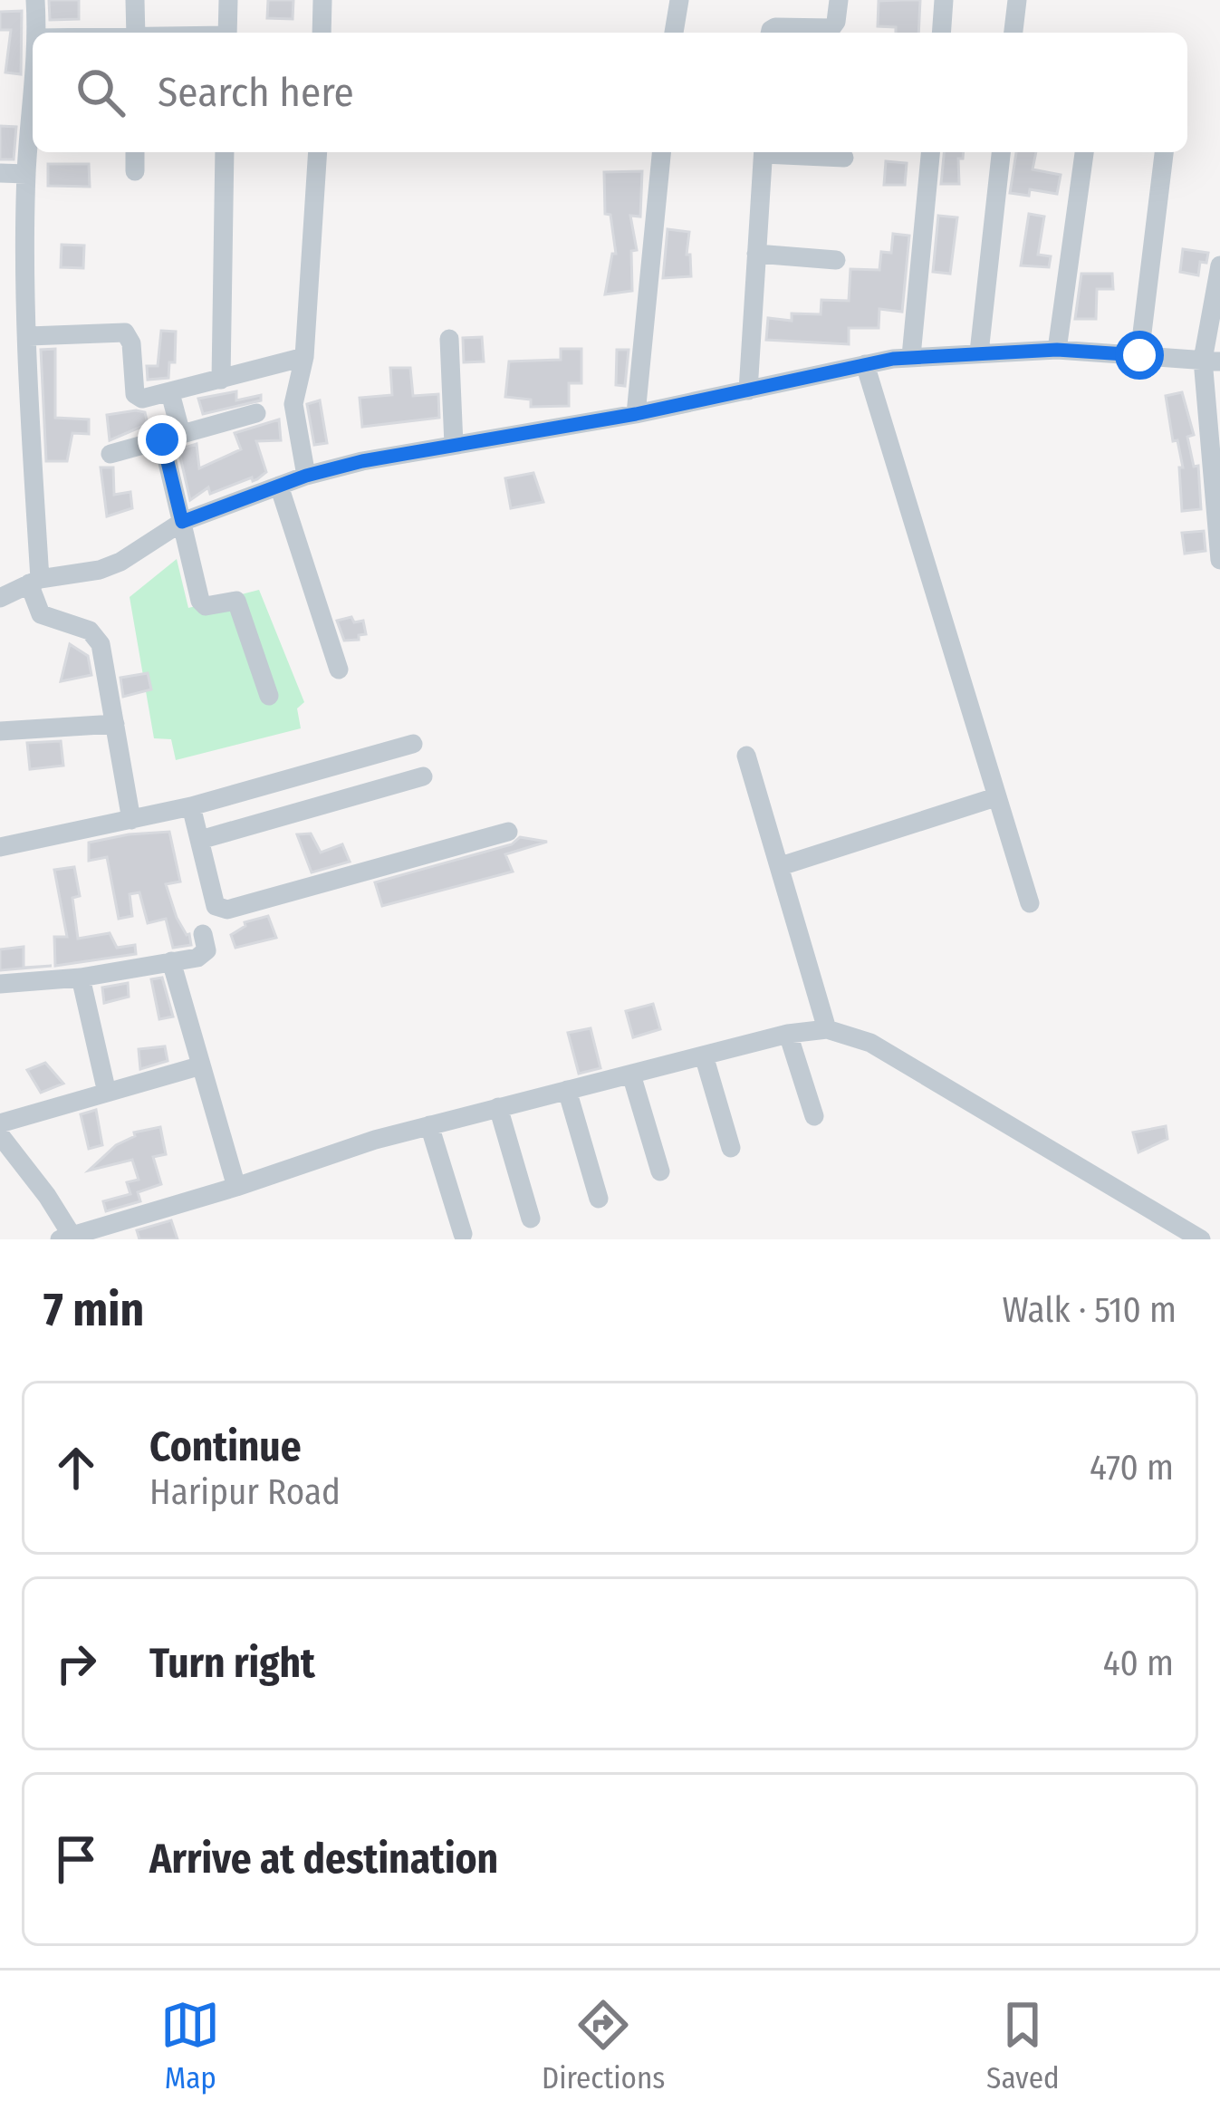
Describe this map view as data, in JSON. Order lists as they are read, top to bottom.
{
  "page": {
    "search": "Search here",
    "heading": ["7 min", "Walk · 510 m"],
    "list": [
      ["Continue", "Haripur Road", "470 m"],
      ["Turn right", "40 m"],
      "Arrive at destination"
    ],
    "nav": ["Map", "Directions", "Saved"]
  }
}
